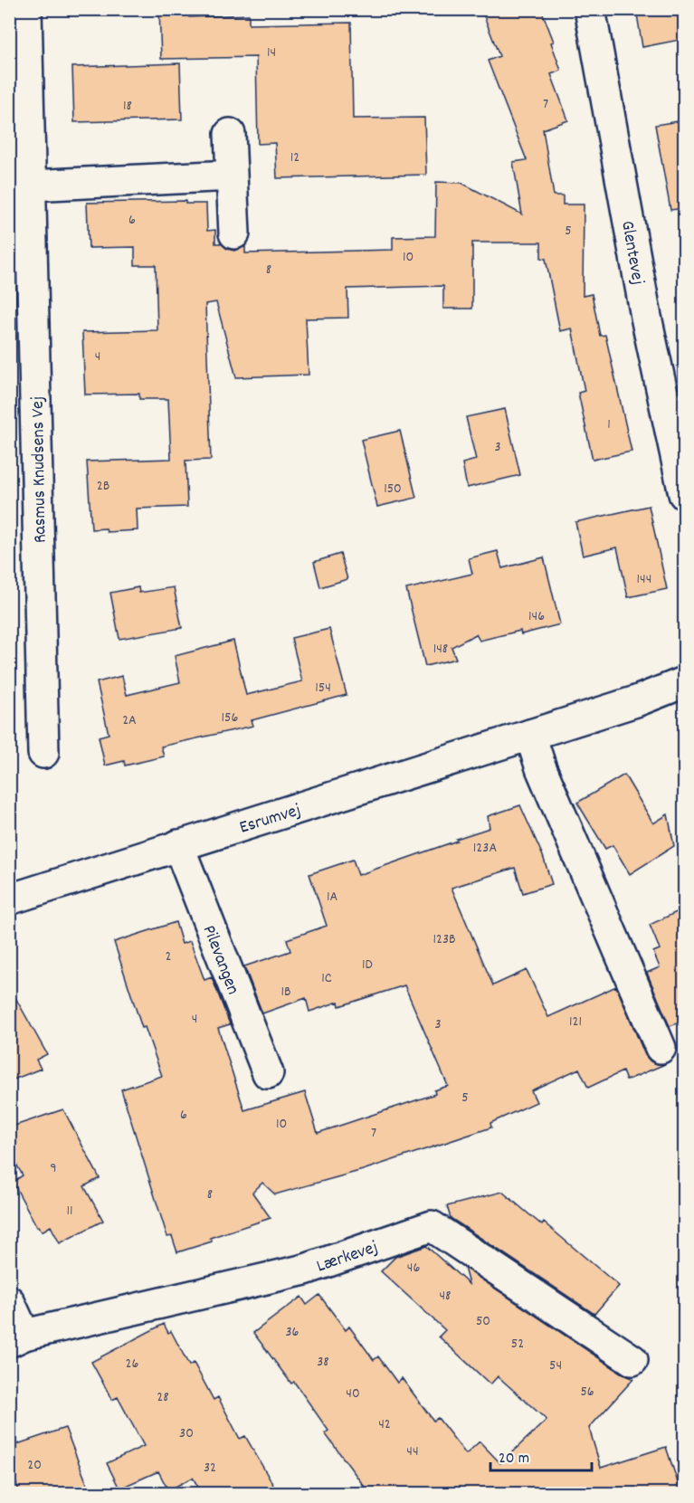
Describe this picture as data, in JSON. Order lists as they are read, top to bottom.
{
  "streets": {
    "street": [
      "Glentevej",
      "Rasmus Knudsens Vej",
      "Esrumvej",
      "Pilevangen",
      "Lærkevej"
    ]
  },
  "crossings": [
    ["Esrumvej", "Pilevangen"]
  ],
  "house_numbers": [
    "14",
    "7",
    "18",
    "12",
    "6",
    "5",
    "10",
    "8",
    "4",
    "1",
    "3",
    "2B",
    "150",
    "144",
    "146",
    "148",
    "154",
    "156",
    "2A",
    "123A",
    "1A",
    "123B",
    "2",
    "1D",
    "1C",
    "1B",
    "4",
    "121",
    "3",
    "5",
    "6",
    "10",
    "7",
    "9",
    "8",
    "11",
    "46",
    "48",
    "50",
    "36",
    "52",
    "38",
    "26",
    "54",
    "56",
    "40",
    "28",
    "42",
    "30",
    "44",
    "20",
    "32"
  ],
  "scale_bar": "20 m"
}
